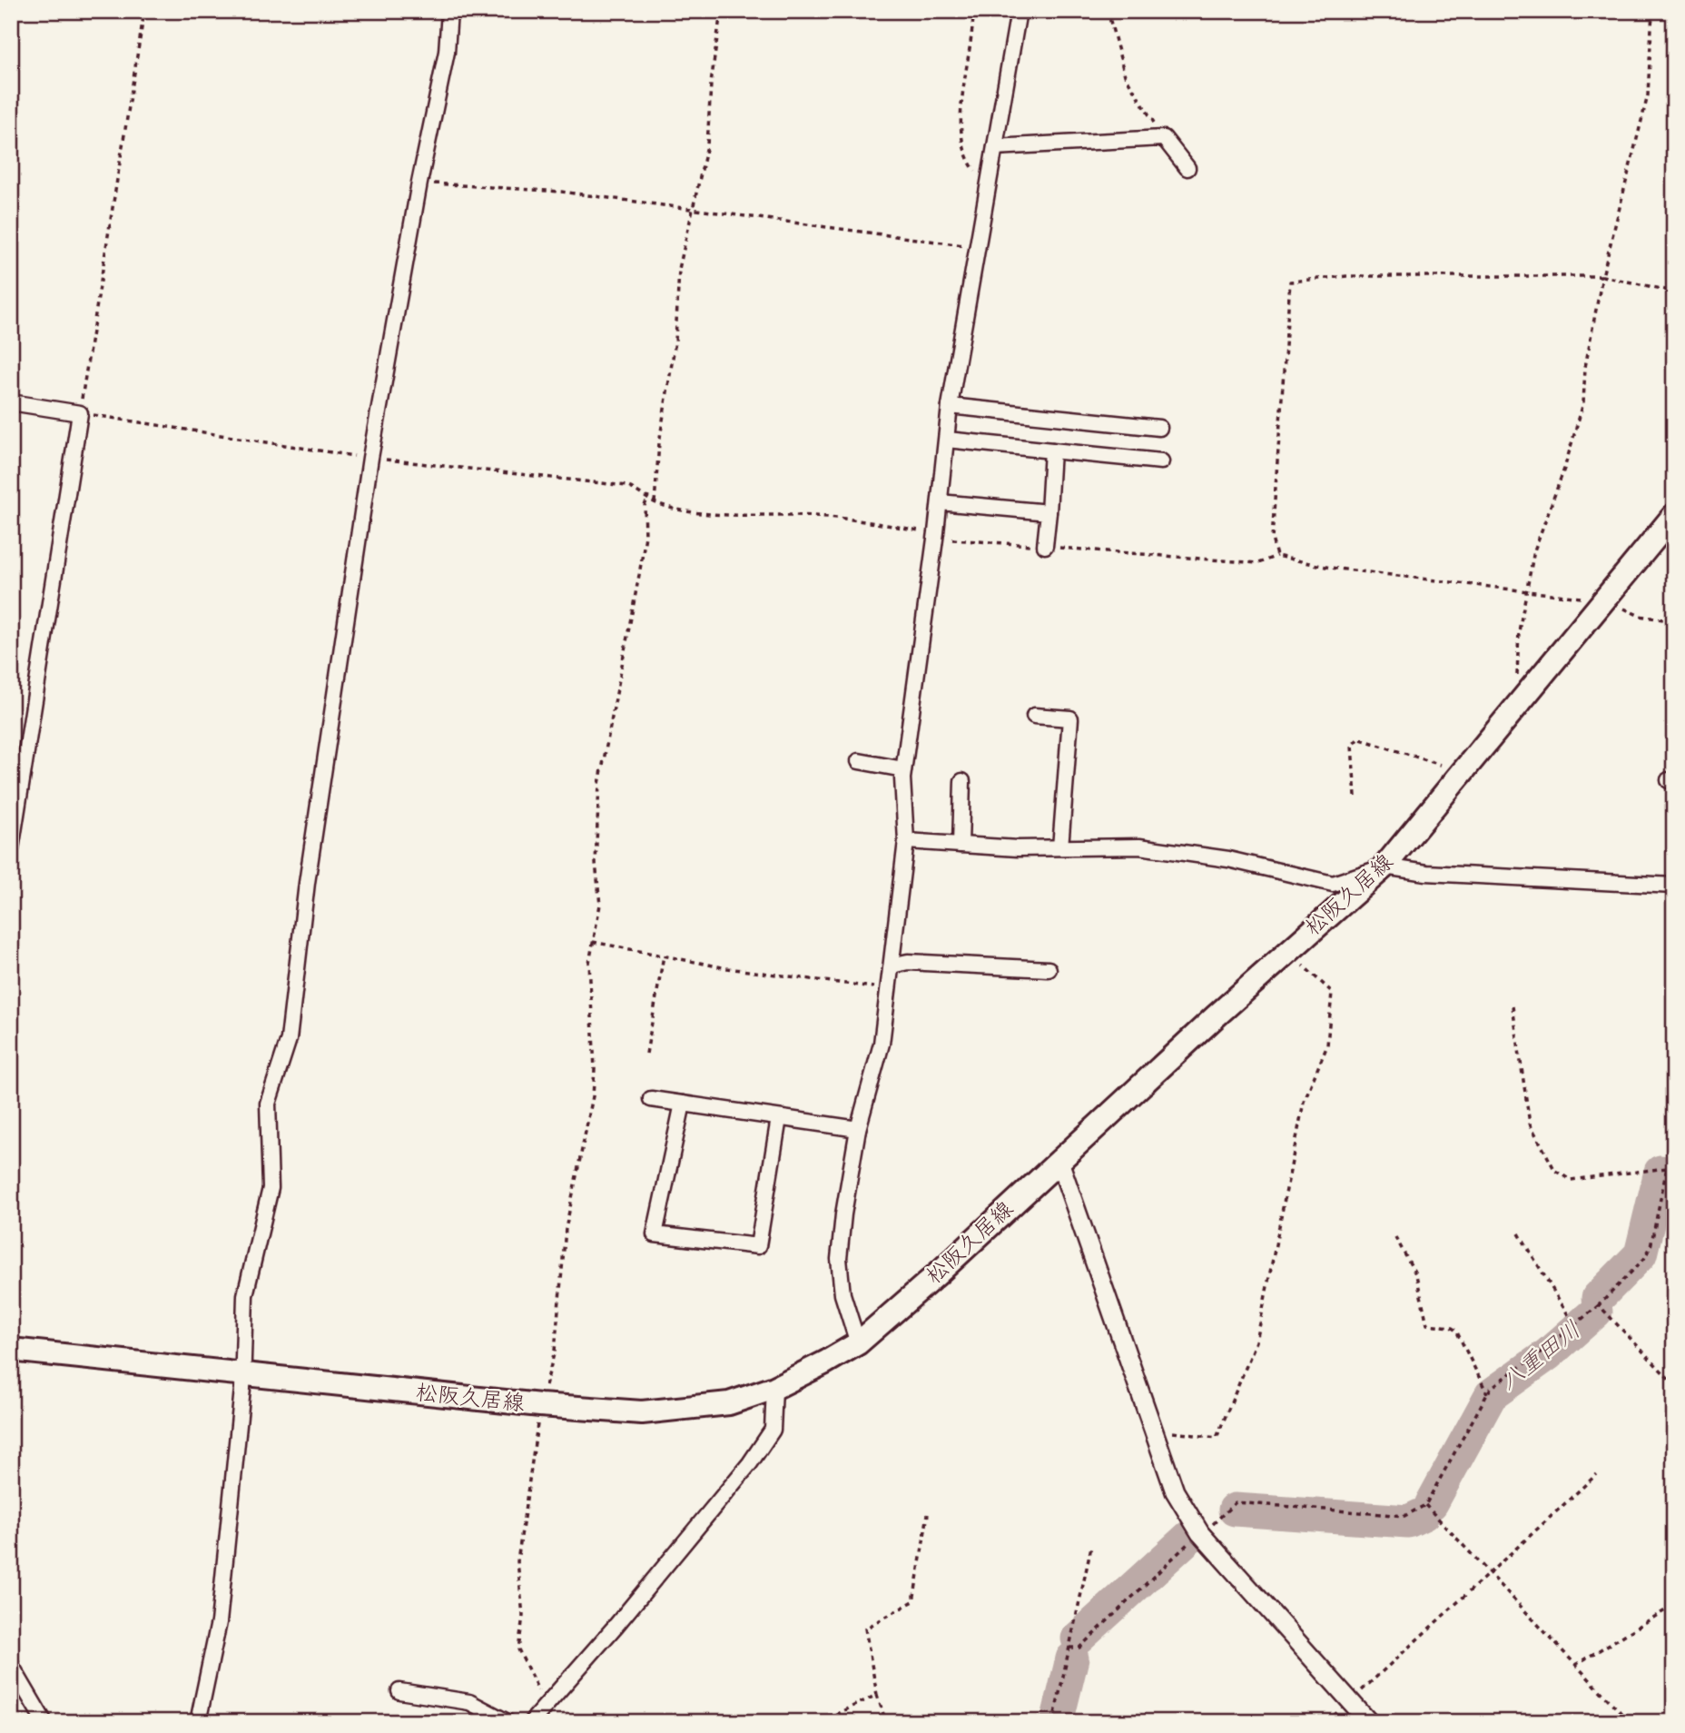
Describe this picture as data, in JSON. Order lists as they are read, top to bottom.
{
  "streets": {
    "main road": ["松阪久居線"]
  },
  "water": ["八重田川"]
}
